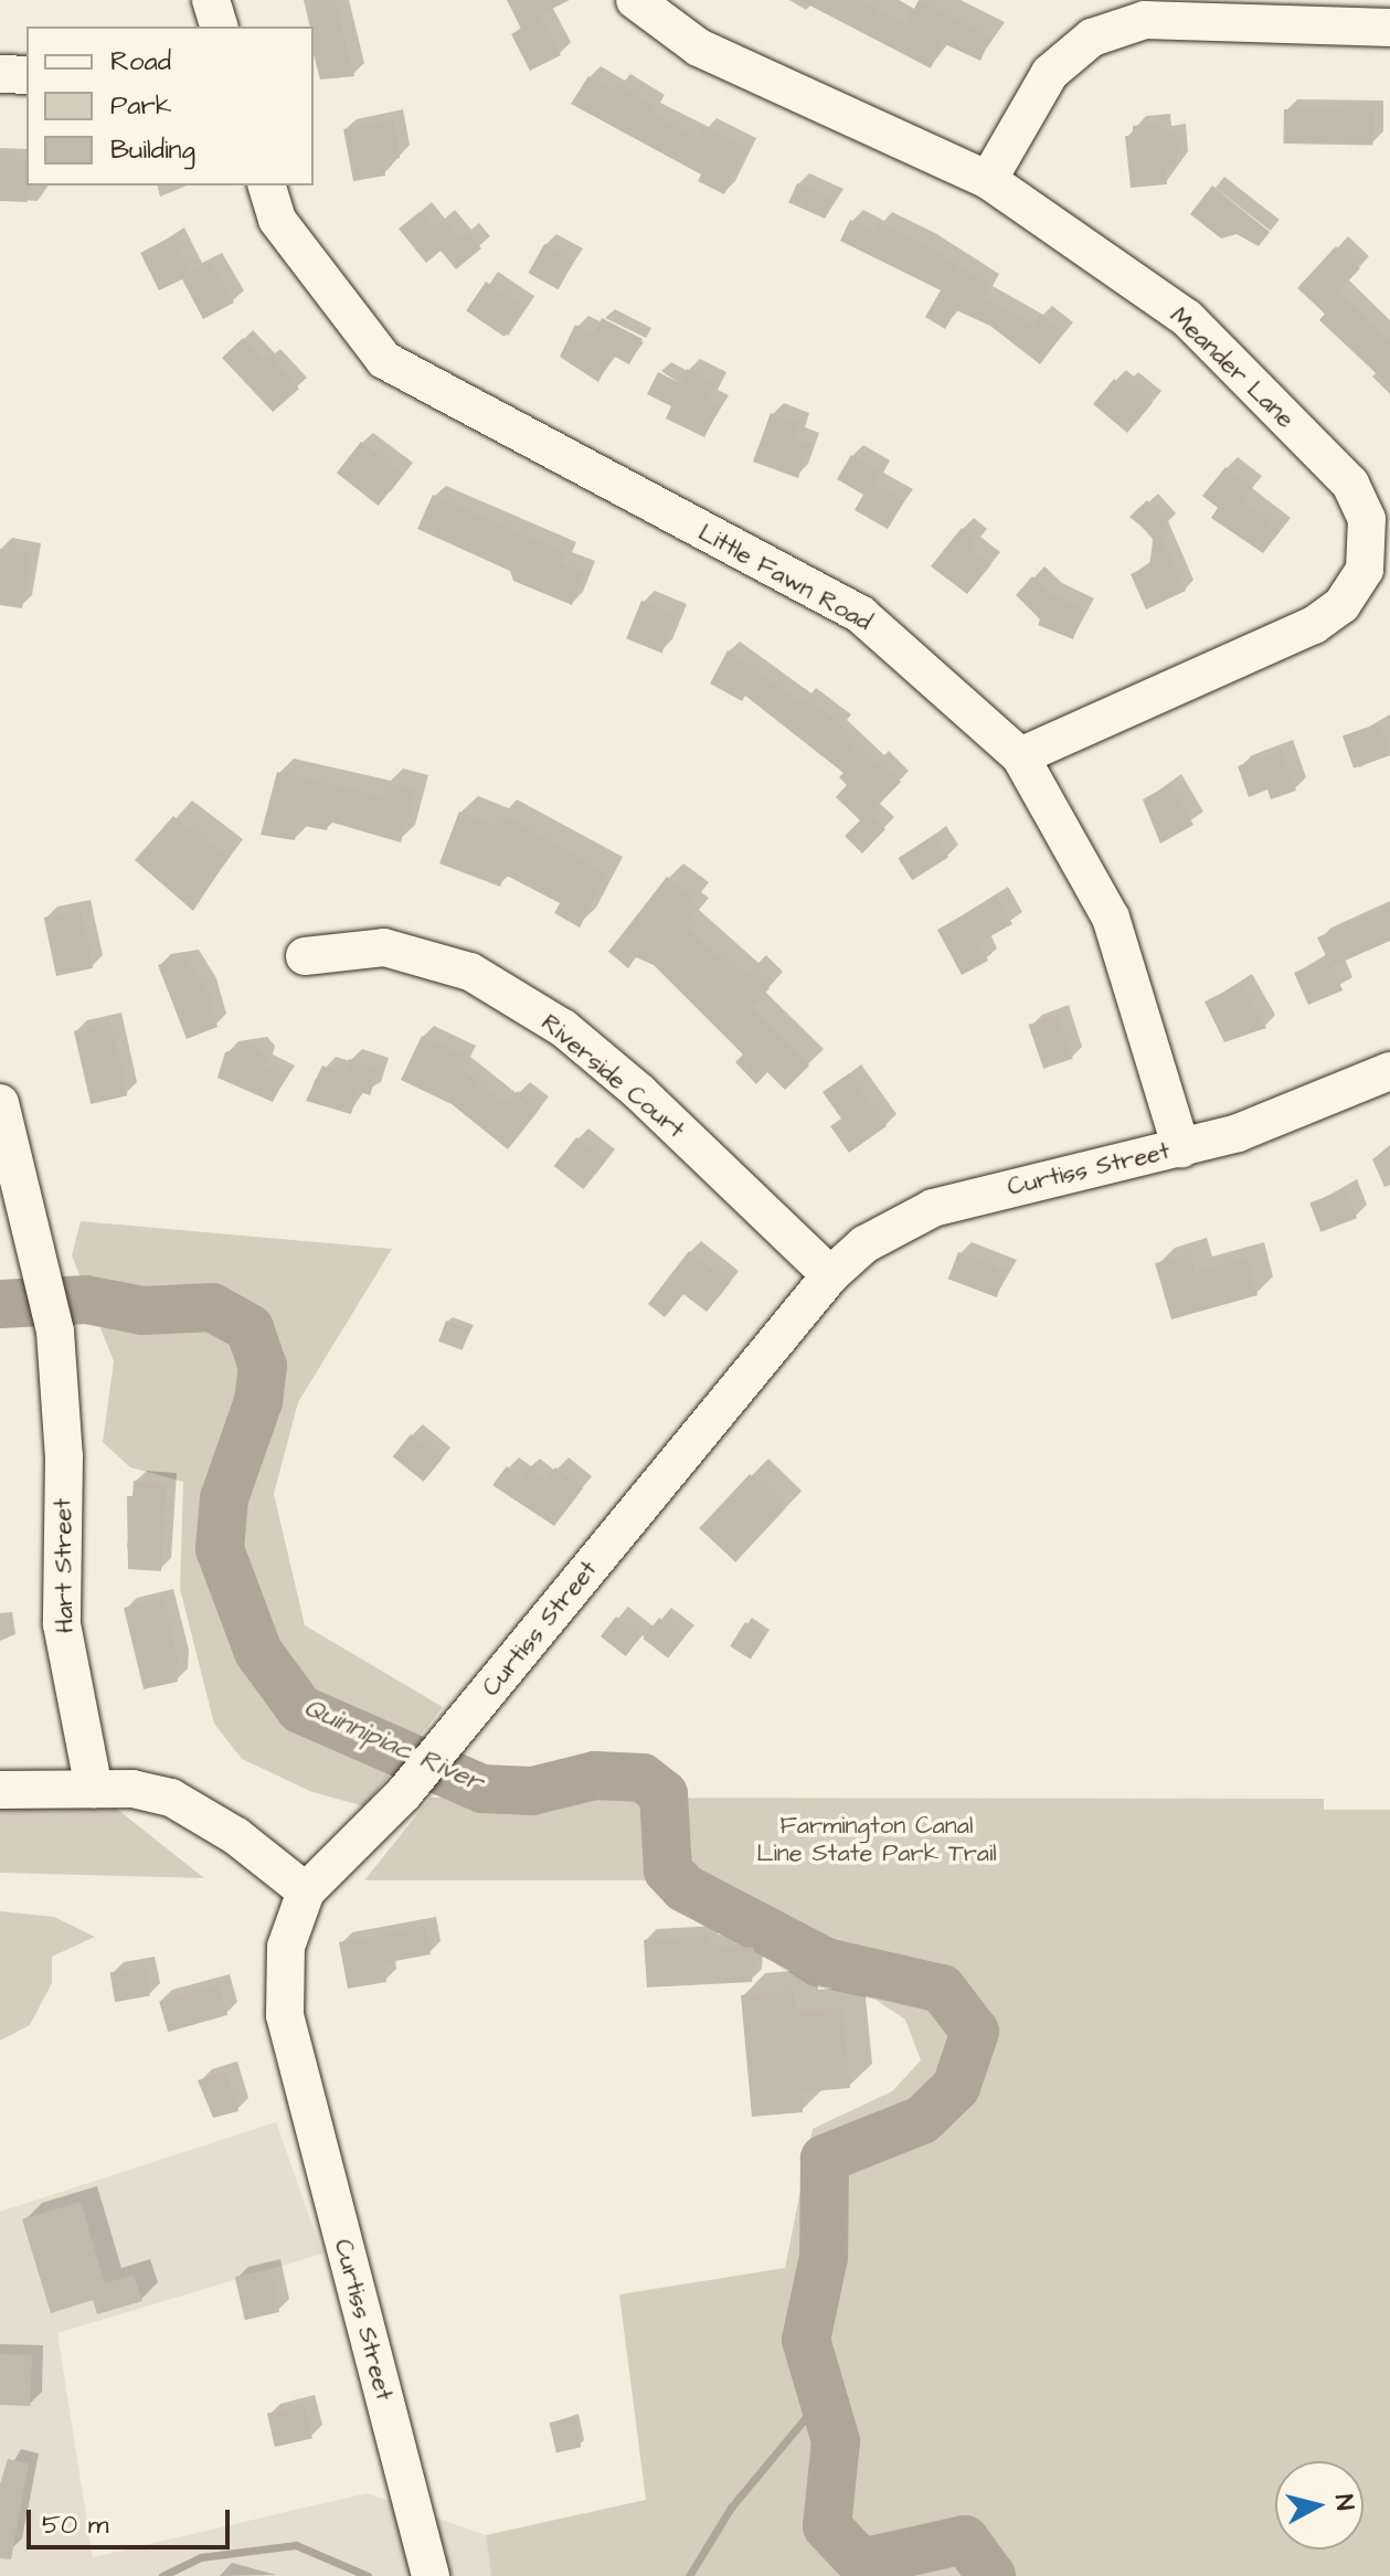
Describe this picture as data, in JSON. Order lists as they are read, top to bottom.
{
  "streets": {
    "street": [
      "Meander Lane",
      "Little Fawn Road",
      "Riverside Court",
      "Curtiss Street",
      "Hart Street"
    ]
  },
  "crossings": [
    ["Meander Lane", "Little Fawn Road"],
    ["Little Fawn Road", "Curtiss Street"],
    ["Riverside Court", "Curtiss Street"]
  ],
  "water": ["Quinnipiac River"],
  "parks": ["Farmington Canal Line State Park Trail"],
  "legend": ["Road", "Park", "Building"],
  "scale_bar": "50 m",
  "north": "right"
}
